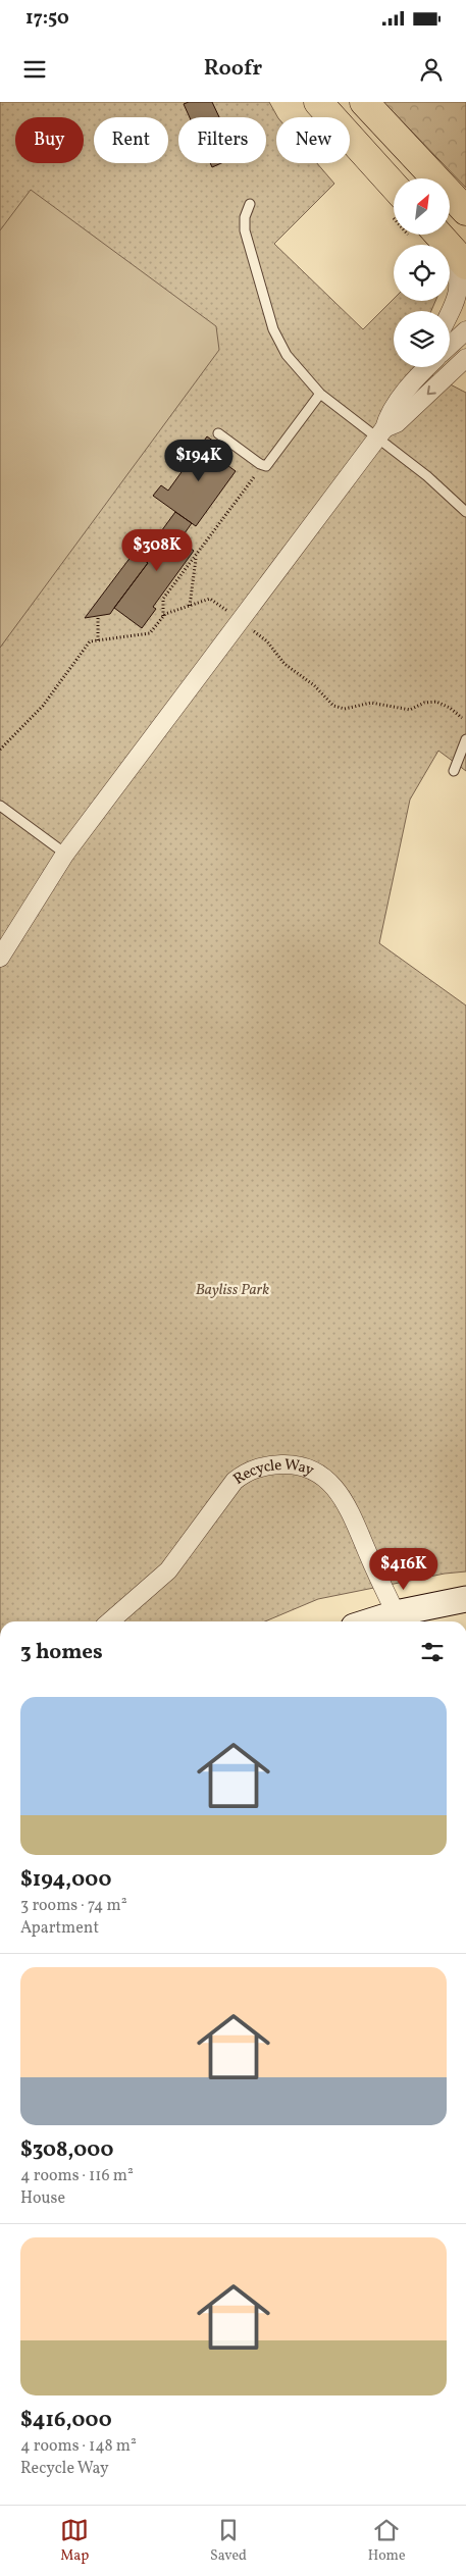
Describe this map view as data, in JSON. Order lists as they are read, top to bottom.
{
  "streets": {
    "street": ["Recycle Way"]
  },
  "parks": ["Bayliss Park"],
  "north": "top right",
  "page": {
    "status": "17:50",
    "header": "Roofr",
    "chip": [
      "Buy",
      "Rent",
      "Filters",
      "New"
    ],
    "price": ["$194K", "$308K", "$416K"],
    "heading": "3 homes",
    "list": [
      {
        "name": "$194,000",
        "note": "3 rooms · 74 m² · Apartment"
      },
      {
        "name": "$308,000",
        "note": "4 rooms · 116 m² · House"
      },
      {
        "name": "$416,000",
        "note": "4 rooms · 148 m² · Recycle Way"
      }
    ],
    "tabs": ["Map", "Saved", "Home"]
  }
}
